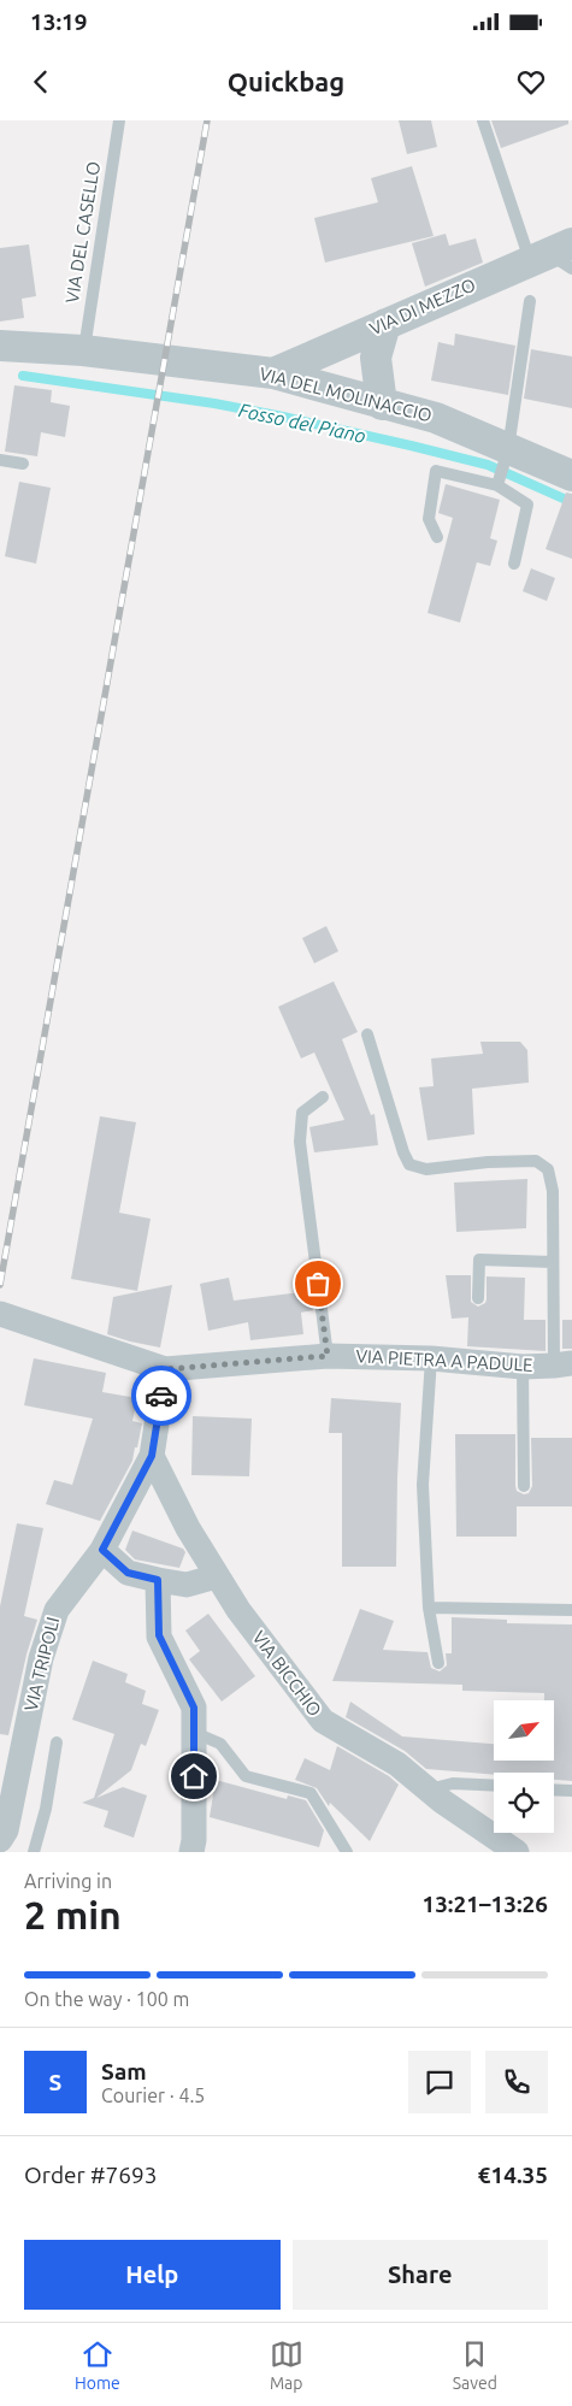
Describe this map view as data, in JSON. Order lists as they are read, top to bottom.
{
  "streets": {
    "street": [
      "VIA DI MEZZO",
      "VIA DEL MOLINACCIO",
      "VIA PIETRA A PADULE",
      "VIA TRIPOLI",
      "VIA BICCHIO"
    ],
    "lane": ["VIA DEL CASELLO"]
  },
  "crossings": [
    ["VIA DEL CASELLO", "VIA DEL MOLINACCIO"],
    ["VIA DI MEZZO", "VIA DEL MOLINACCIO"],
    ["VIA PIETRA A PADULE", "VIA TRIPOLI"],
    ["VIA TRIPOLI", "VIA BICCHIO"]
  ],
  "water": ["Fosso del Piano"],
  "north": "top right",
  "page": {
    "status": "13:19",
    "header": "Quickbag",
    "heading": ["2 min", "Arriving in", "13:21–13:26"],
    "panel": [
      "Sam",
      "Courier · 4.5",
      "Order #7693",
      "€14.35"
    ],
    "bar": "On the way · 100 m",
    "round": "S",
    "buttons": ["Help", "Share"],
    "tabs": ["Home", "Map", "Saved"]
  }
}
